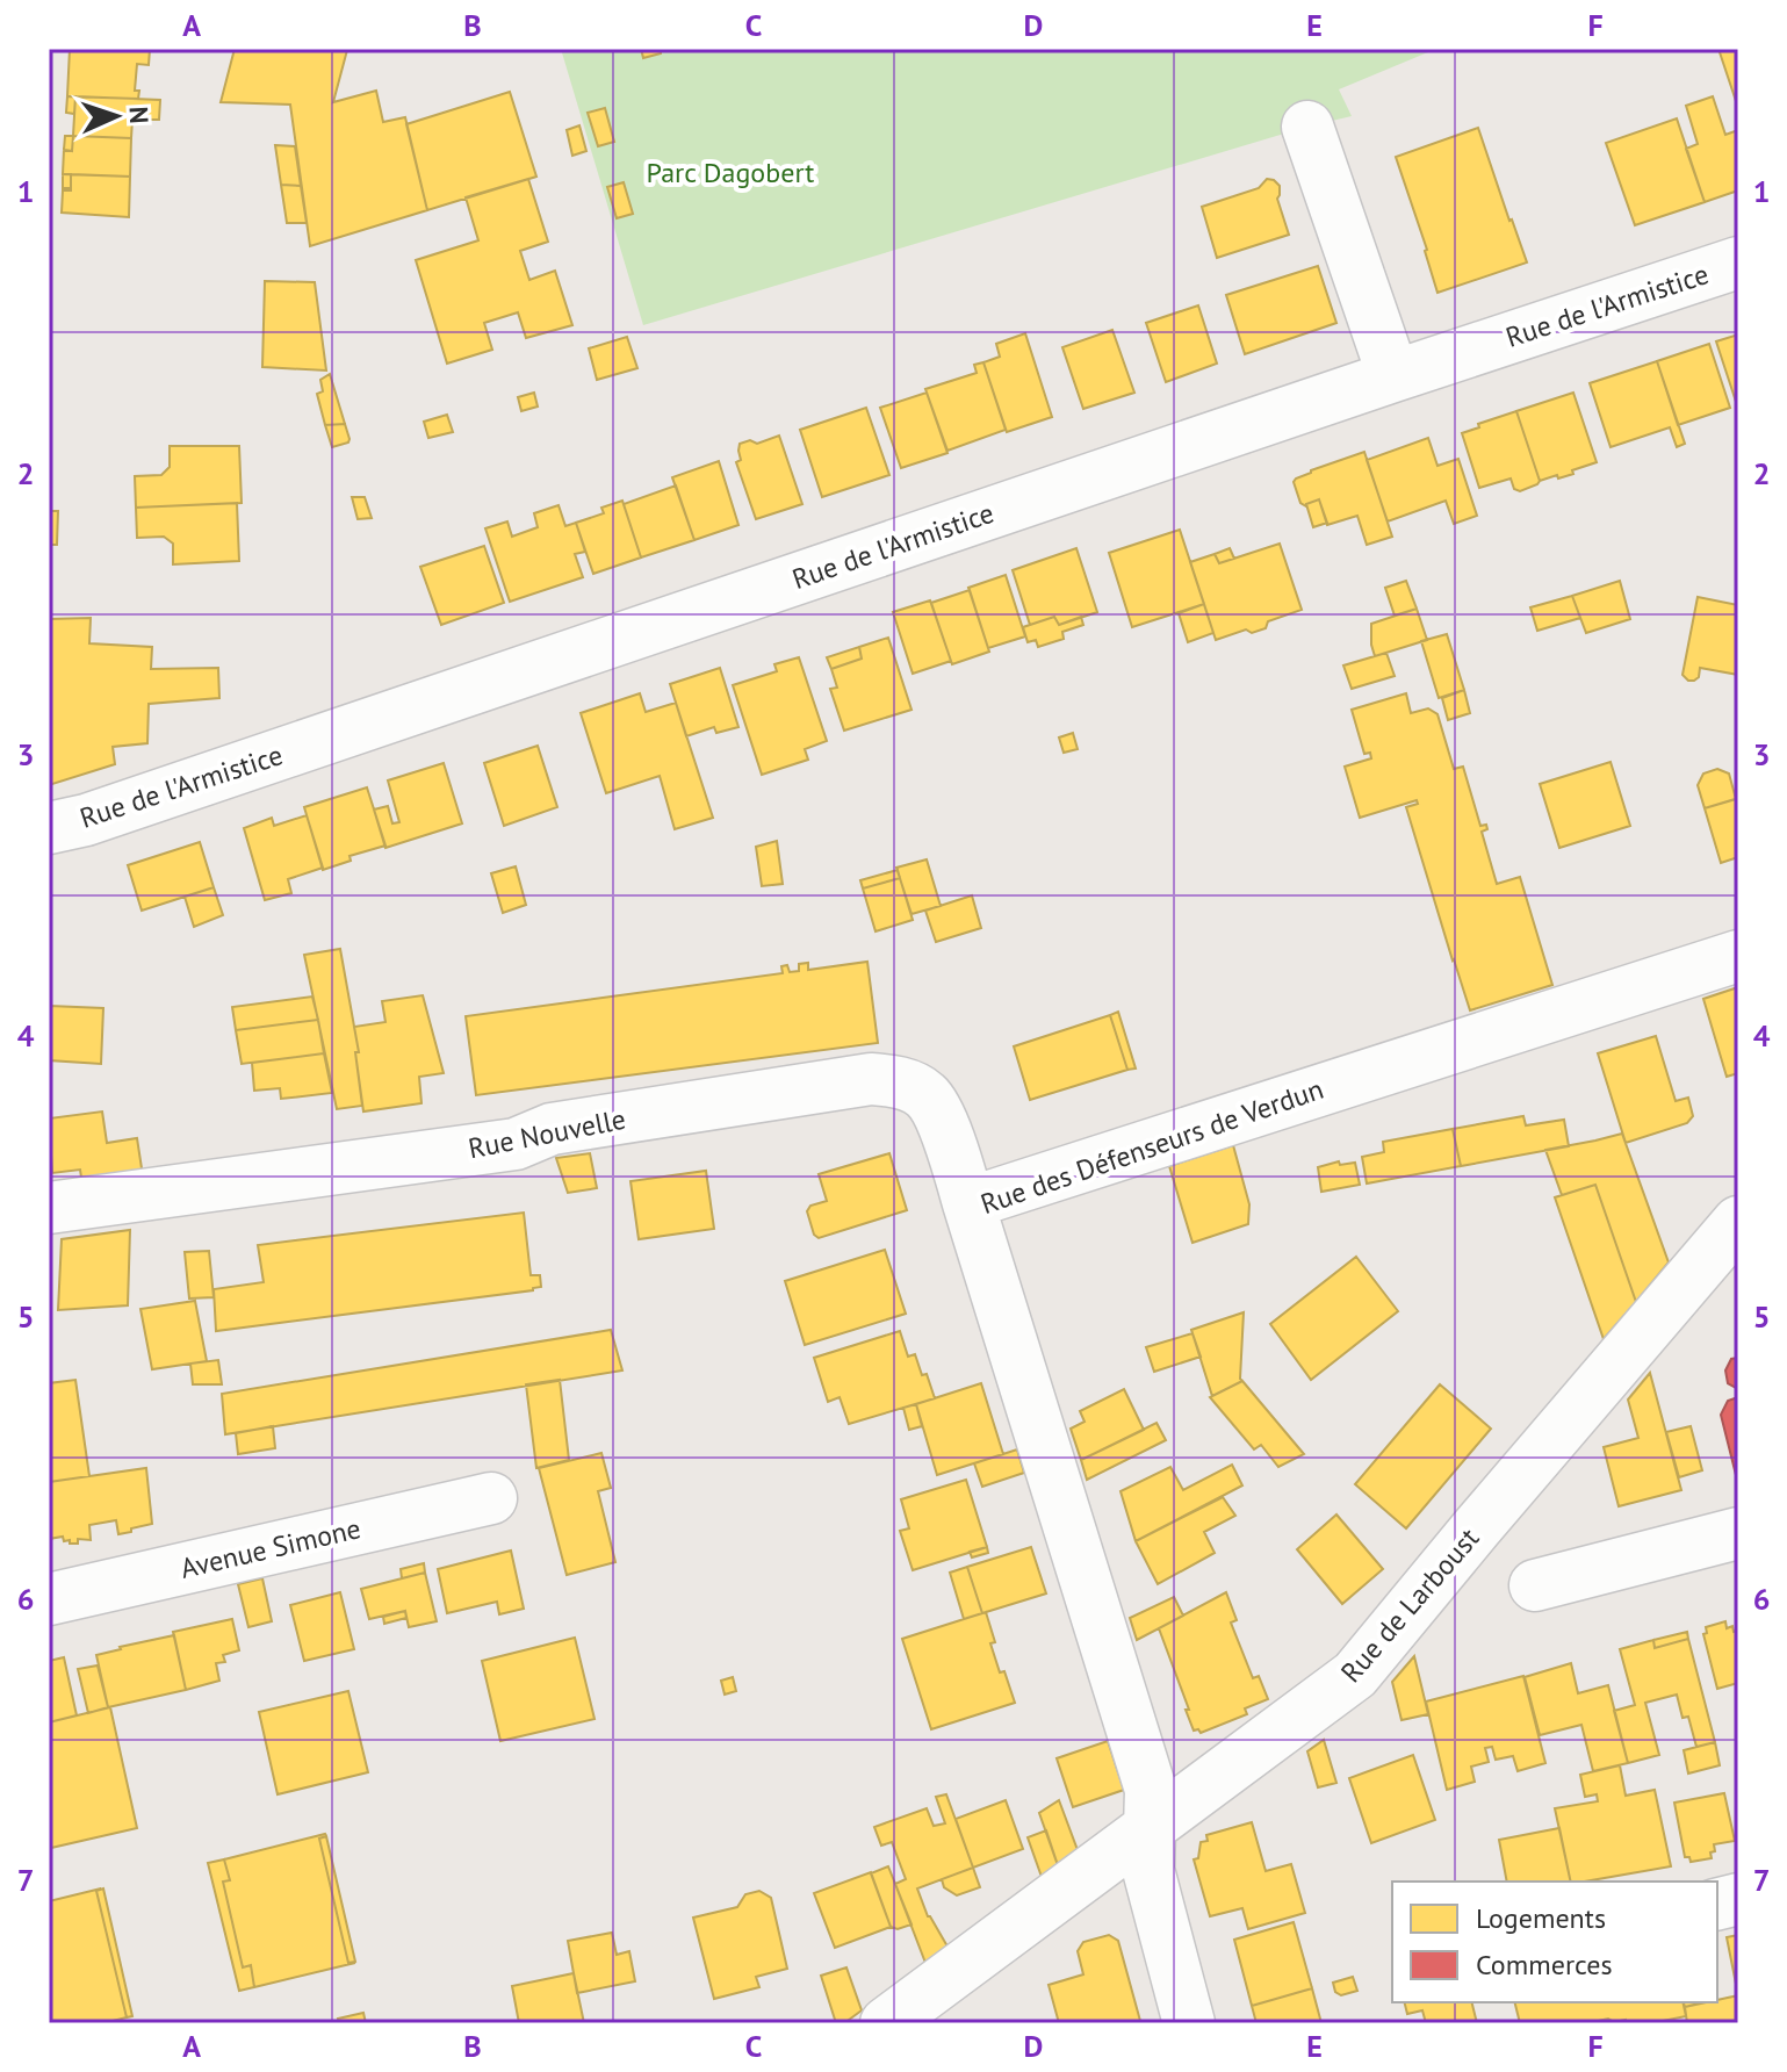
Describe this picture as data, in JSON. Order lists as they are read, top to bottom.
{
  "streets": {
    "street": [
      "Rue de l'Armistice",
      "Rue Nouvelle",
      "Rue des Défenseurs de Verdun",
      "Avenue Simone",
      "Rue de Larboust"
    ]
  },
  "crossings": [
    ["Rue Nouvelle", "Rue des Défenseurs de Verdun"],
    ["Rue des Défenseurs de Verdun", "Rue de Larboust"]
  ],
  "parks": ["Parc Dagobert"],
  "legend": ["Logements", "Commerces"],
  "north": "right",
  "grid": {
    "columns": [
      "A",
      "B",
      "C",
      "D",
      "E",
      "F"
    ],
    "rows": [
      "1",
      "2",
      "3",
      "4",
      "5",
      "6",
      "7"
    ]
  }
}
